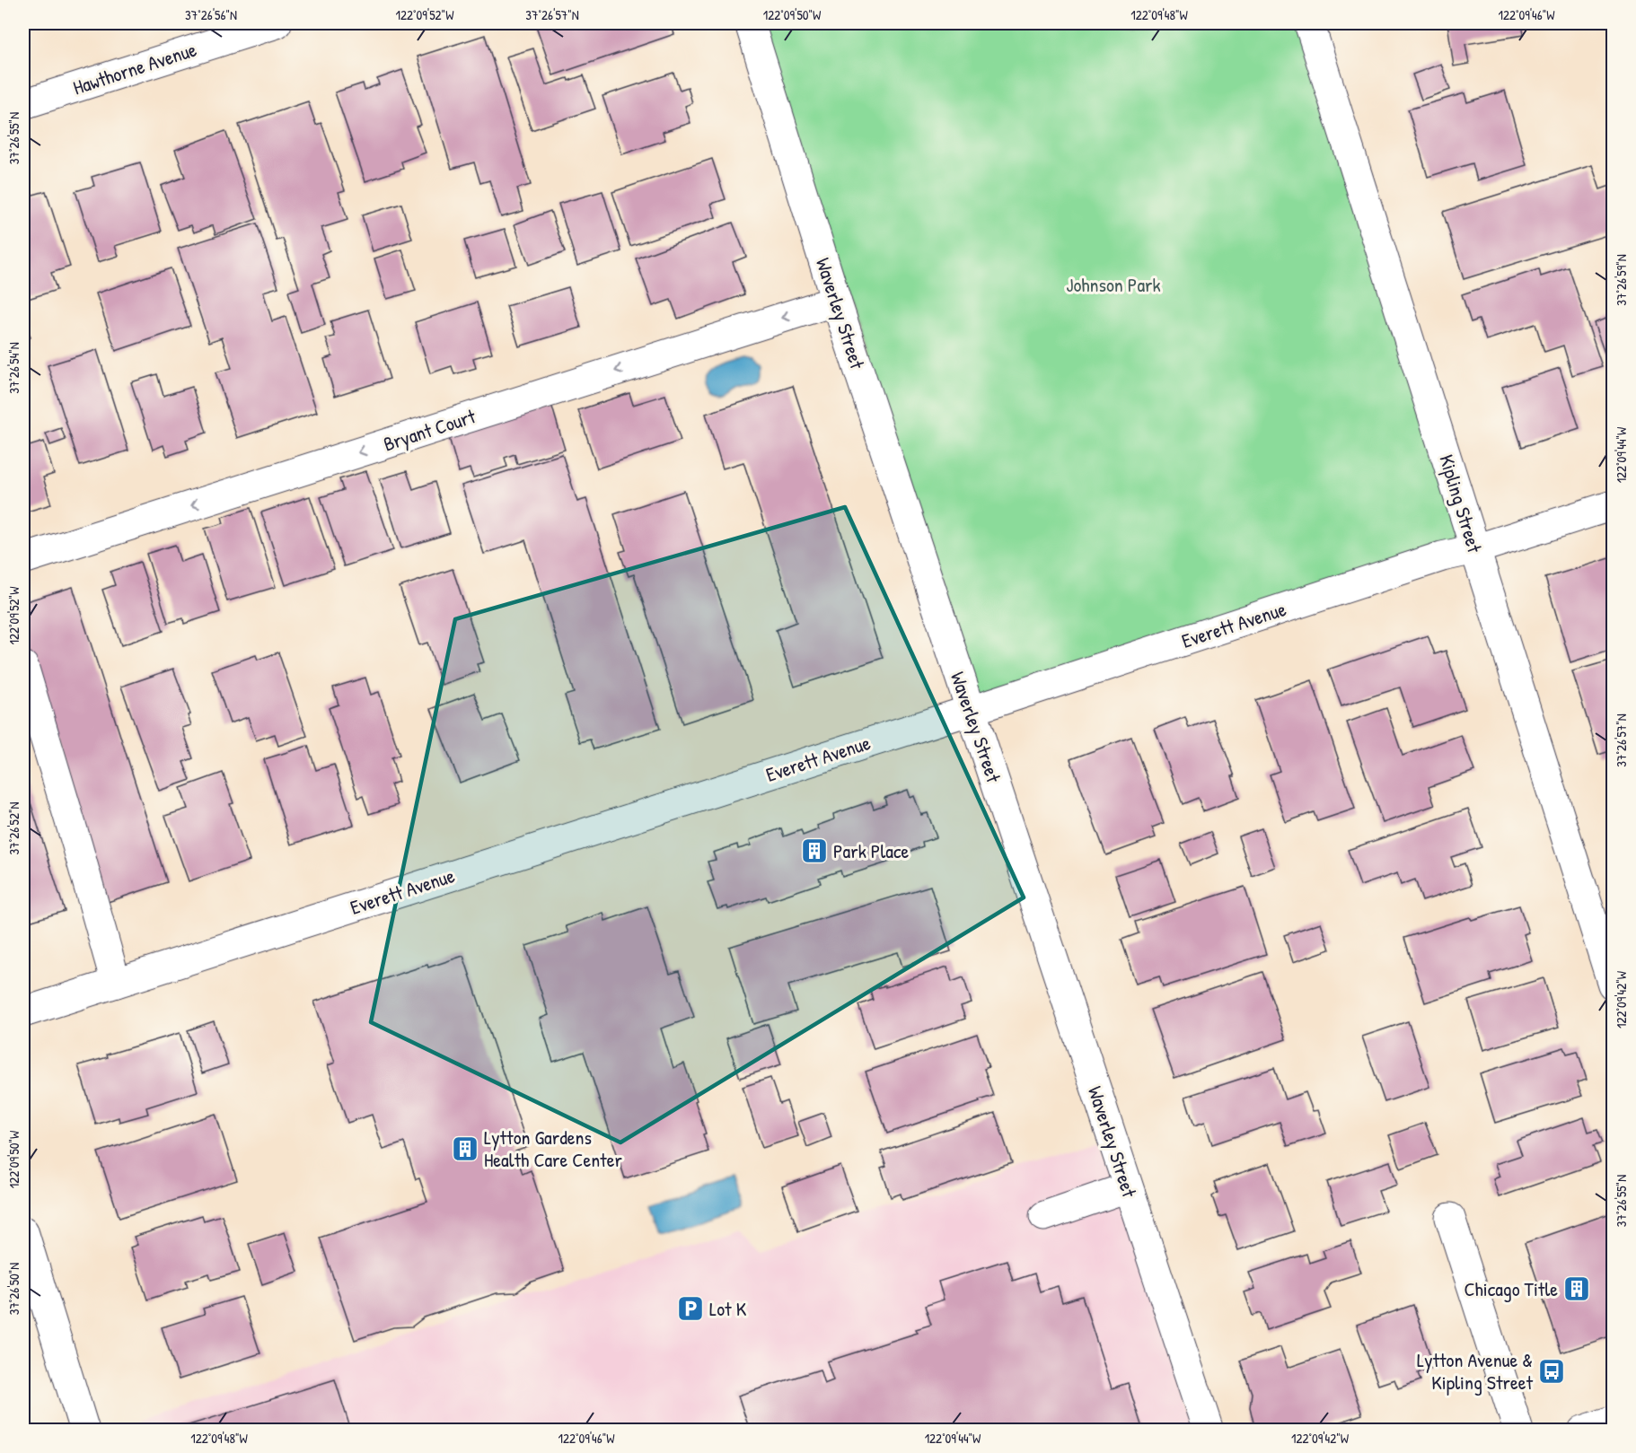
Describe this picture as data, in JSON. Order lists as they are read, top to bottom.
{
  "streets": {
    "street": [
      "Hawthorne Avenue",
      "Waverley Street",
      "Bryant Court",
      "Kipling Street",
      "Everett Avenue"
    ]
  },
  "crossings": [
    ["Waverley Street", "Bryant Court"],
    ["Waverley Street", "Everett Avenue"],
    ["Kipling Street", "Everett Avenue"]
  ],
  "one_way": ["Bryant Court"],
  "parks": ["Johnson Park"],
  "places": {
    "building": ["Park Place", "Lytton Gardens Health Care Center", "Chicago Title"],
    "parking": ["Lot K"],
    "bus stop": ["Lytton Avenue & Kipling Street"]
  },
  "coordinates": [
    "37°26'56\"N",
    "122°09'52\"W",
    "37°26'57\"N",
    "122°09'50\"W",
    "122°09'48\"W",
    "122°09'46\"W",
    "37°26'55\"N",
    "37°26'59\"N",
    "37°26'54\"N",
    "122°09'44\"W",
    "37°26'52\"N",
    "122°09'42\"W",
    "37°26'50\"N"
  ]
}
